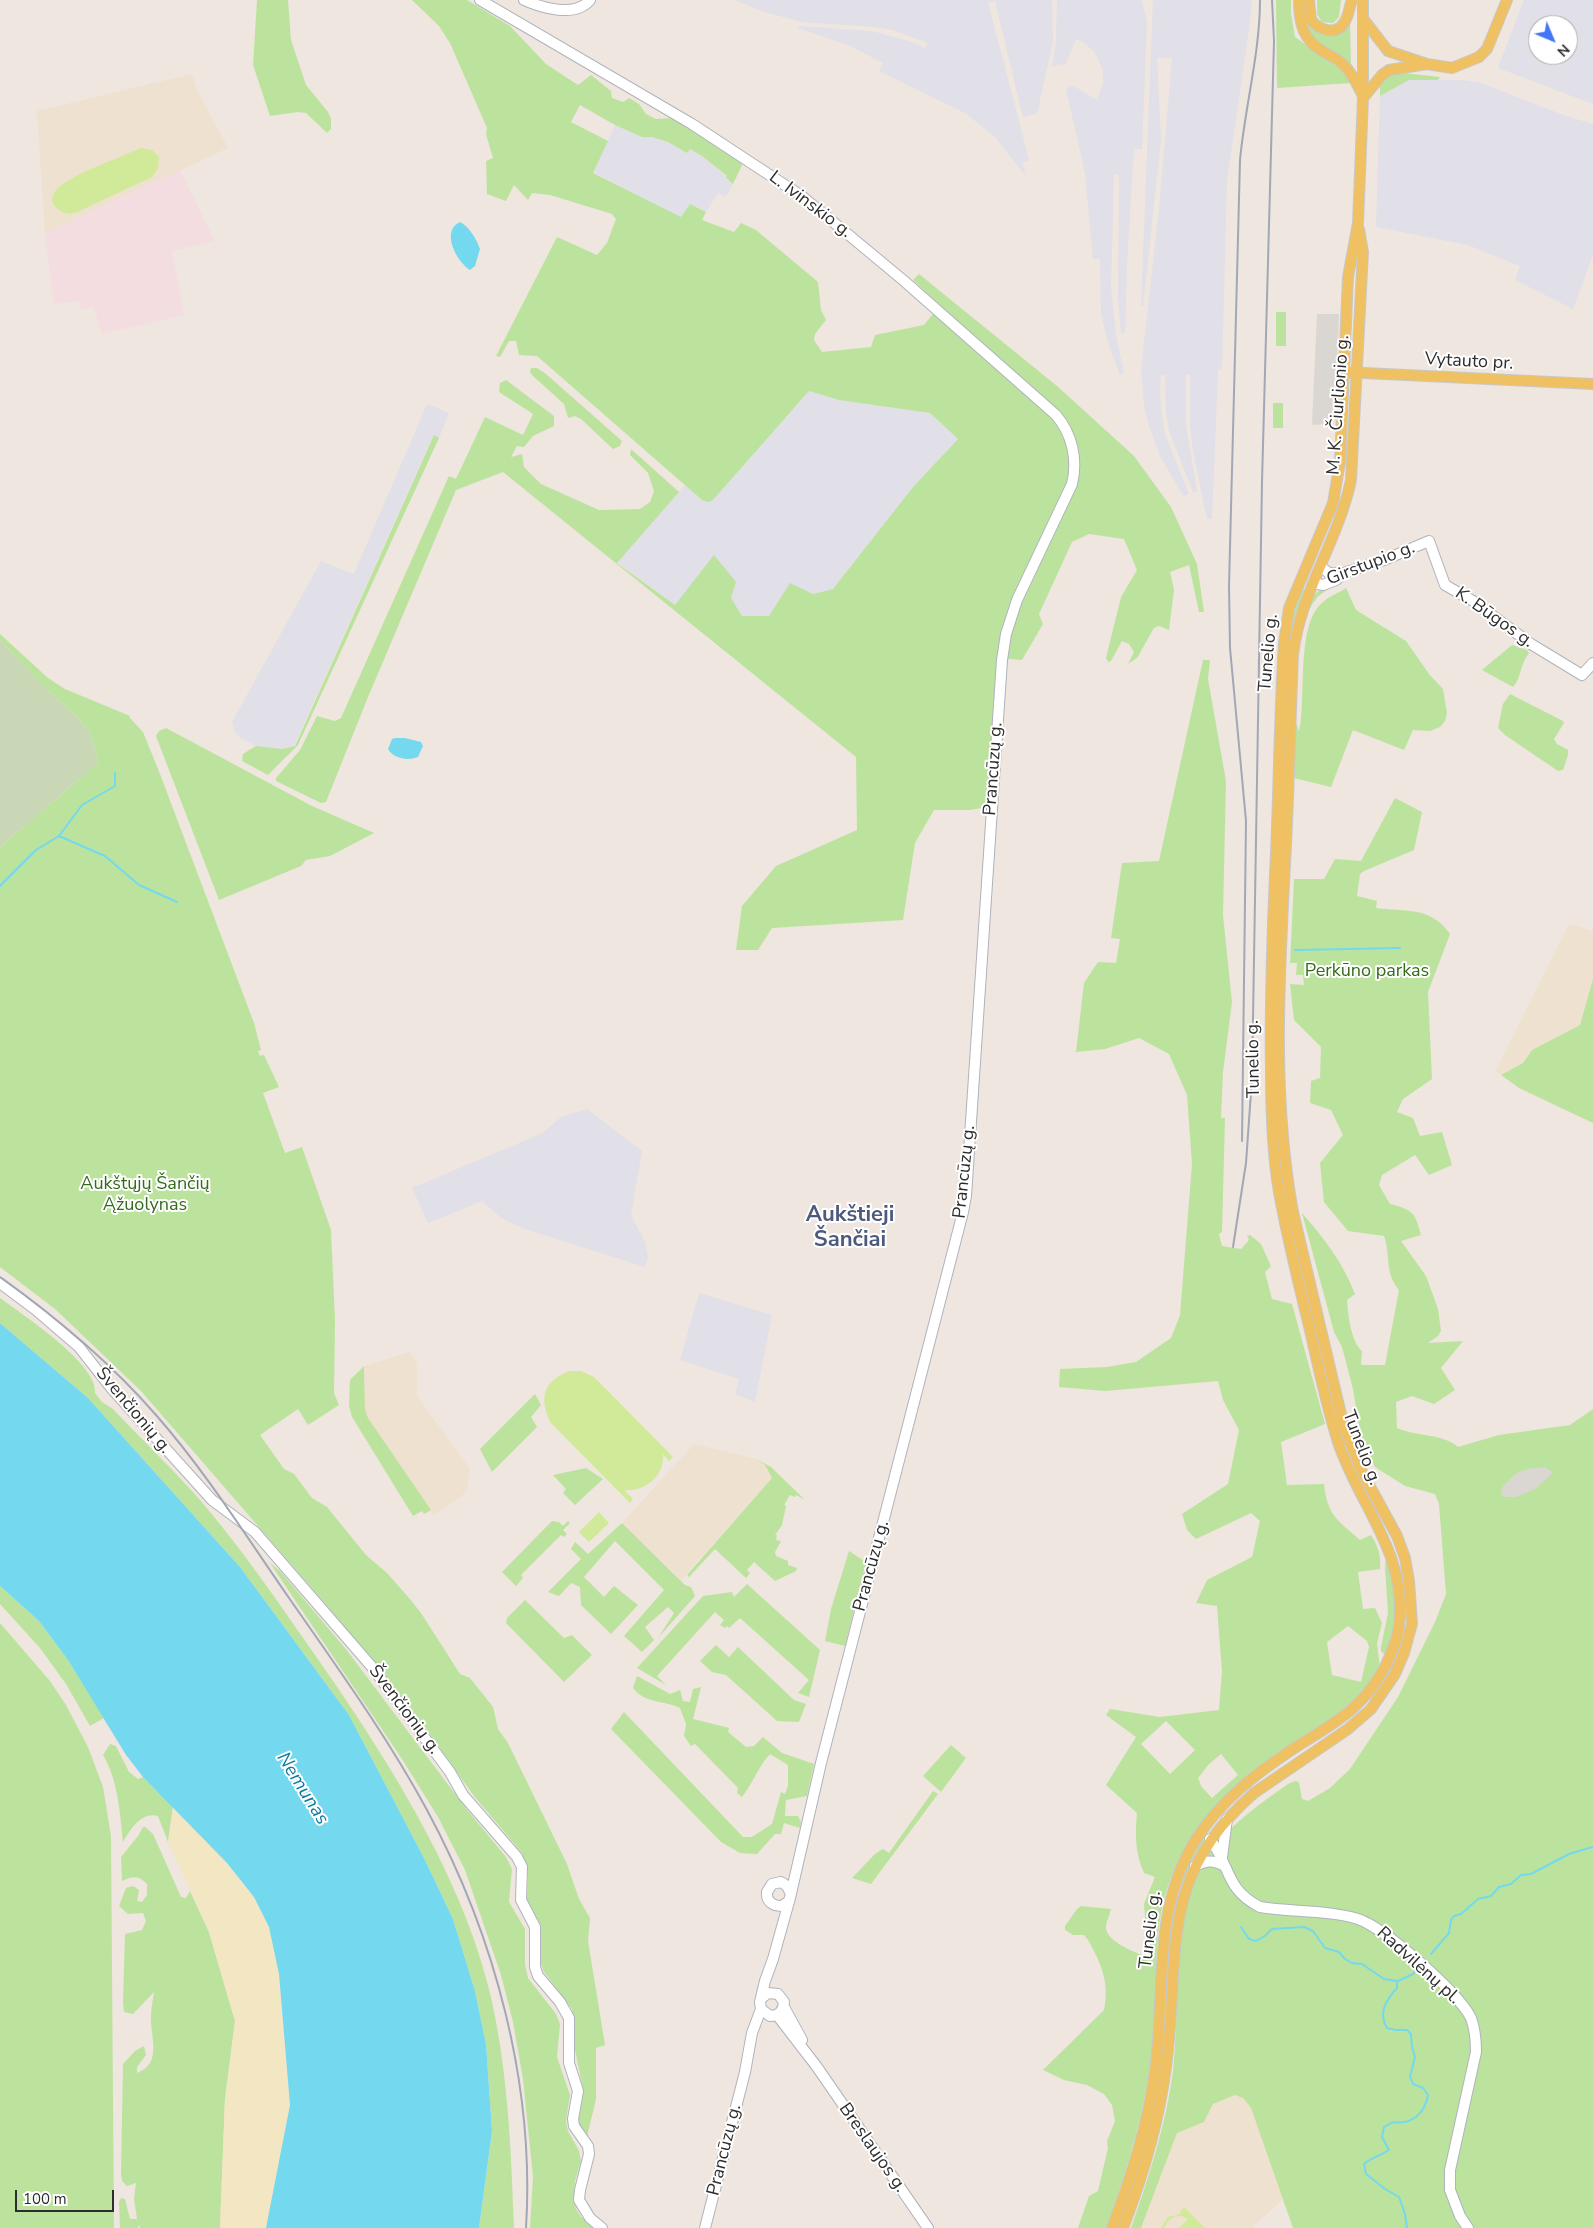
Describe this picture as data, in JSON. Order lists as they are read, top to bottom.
{
  "streets": {
    "main road": ["Vytauto pr.", "M. K. Čiurlionio g.", "Tunelio g."],
    "street": [
      "L. Ivinskio g.",
      "Girstupio g.",
      "K. Būgos g.",
      "Prancūzų g.",
      "Švenčionių g.",
      "Radvilėnų pl.",
      "Breslaujos g."
    ]
  },
  "crossings": [
    ["L. Ivinskio g.", "Prancūzų g."],
    ["Vytauto pr.", "M. K. Čiurlionio g."],
    ["M. K. Čiurlionio g.", "Girstupio g."],
    ["M. K. Čiurlionio g.", "Tunelio g."],
    ["Girstupio g.", "K. Būgos g."],
    ["Girstupio g.", "Tunelio g."],
    ["Tunelio g.", "Radvilėnų pl."],
    ["Prancūzų g.", "Breslaujos g."]
  ],
  "districts": ["Aukštieji Šančiai"],
  "water": ["Nemunas"],
  "parks": ["Perkūno parkas", "Aukštųjų Šančių Ąžuolynas"],
  "scale_bar": "100 m",
  "north": "bottom right"
}
